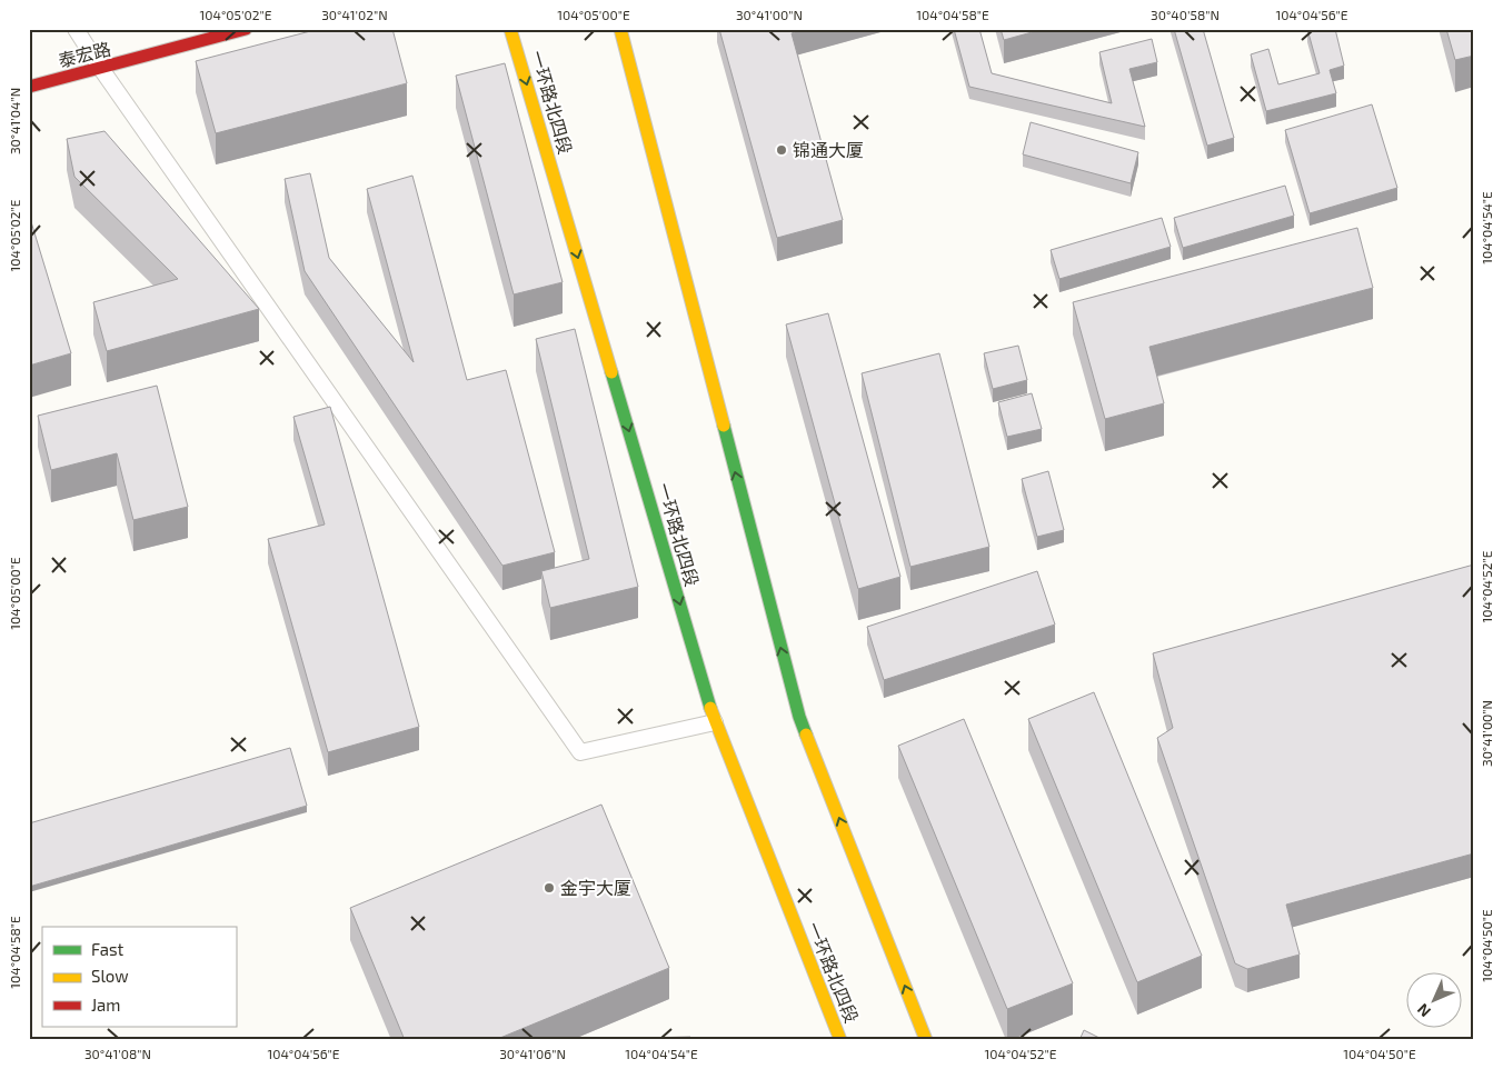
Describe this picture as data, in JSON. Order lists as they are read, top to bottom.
{
  "streets": {
    "main road": ["泰宏路", "一环路北四段"]
  },
  "places": ["锦通大厦", "金宇大厦"],
  "legend": ["Fast", "Slow", "Jam"],
  "north": "bottom left",
  "coordinates": [
    "104°05'02\"E",
    "30°41'02\"N",
    "104°05'00\"E",
    "30°41'00\"N",
    "104°04'58\"E",
    "30°40'58\"N",
    "104°04'56\"E",
    "30°41'04\"N",
    "104°04'54\"E",
    "104°04'52\"E",
    "104°04'50\"E",
    "30°41'08\"N",
    "30°41'06\"N"
  ]
}
